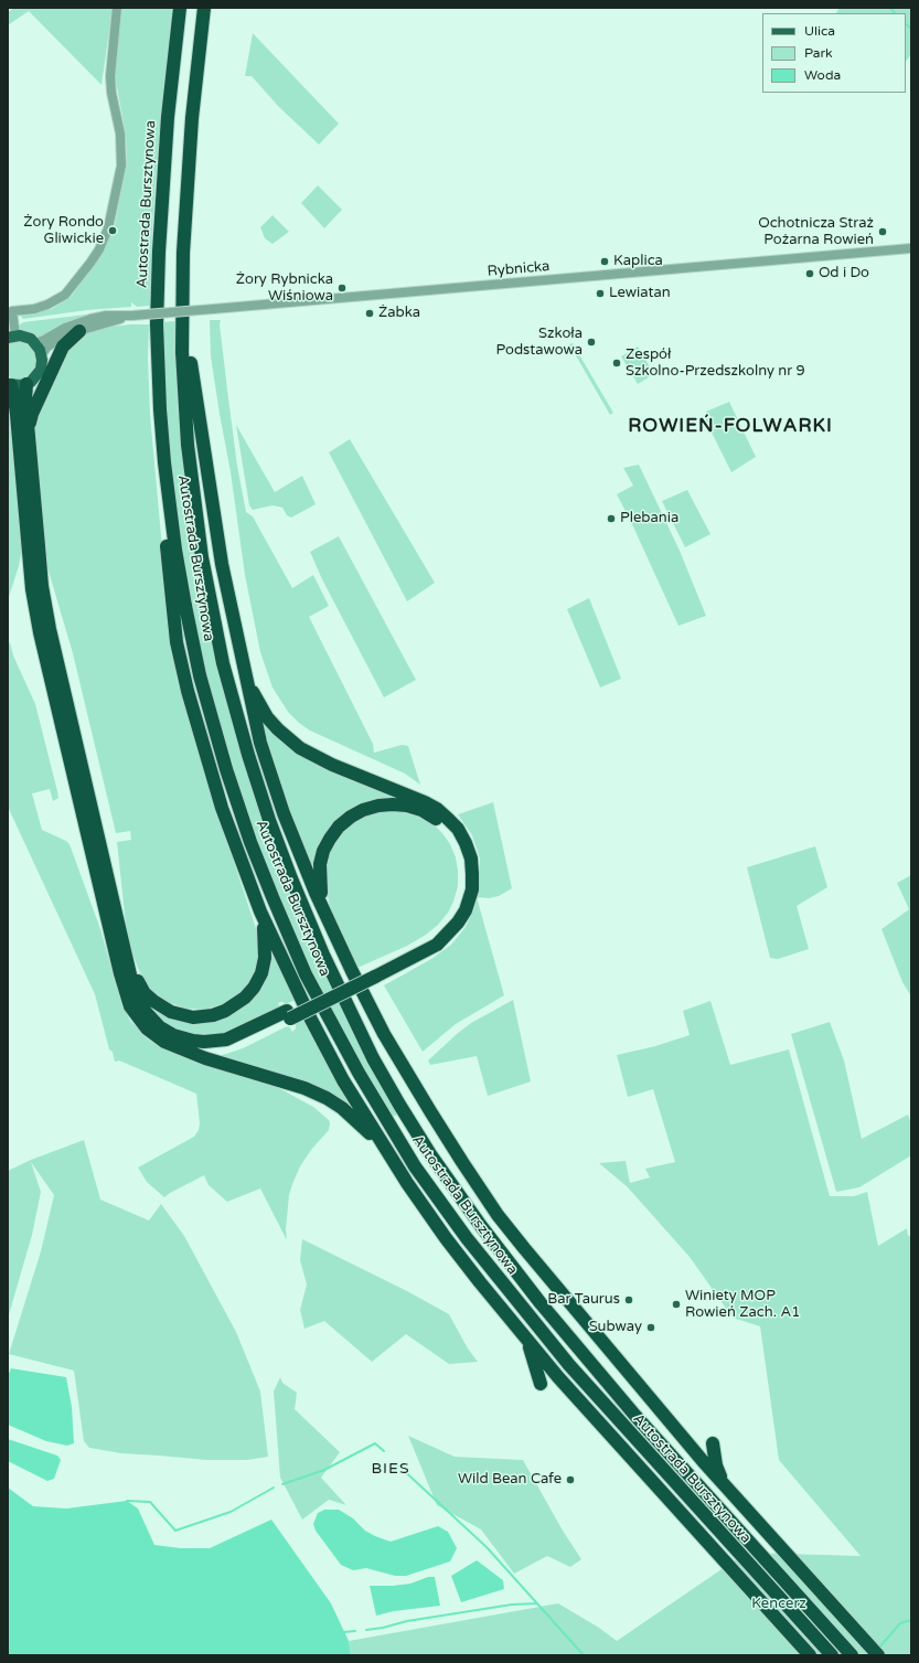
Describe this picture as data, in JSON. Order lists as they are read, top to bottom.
{
  "streets": {
    "highway": ["Autostrada Bursztynowa"],
    "street": ["Rybnicka"]
  },
  "districts": ["ROWIEŃ-FOLWARKI", "BIES"],
  "parks": ["Kencerz"],
  "places": [
    "Żory Rondo Gliwickie",
    "Ochotnicza Straż Pożarna Rowień",
    "Kaplica",
    "Od i Do",
    "Żory Rybnicka Wiśniowa",
    "Lewiatan",
    "Żabka",
    "Szkoła Podstawowa",
    "Zespół Szkolno-Przedszkolny nr 9",
    "Plebania",
    "Bar Taurus",
    "Winiety MOP Rowień Zach. A1",
    "Subway",
    "Wild Bean Cafe"
  ],
  "legend": ["Ulica", "Park", "Woda"]
}
